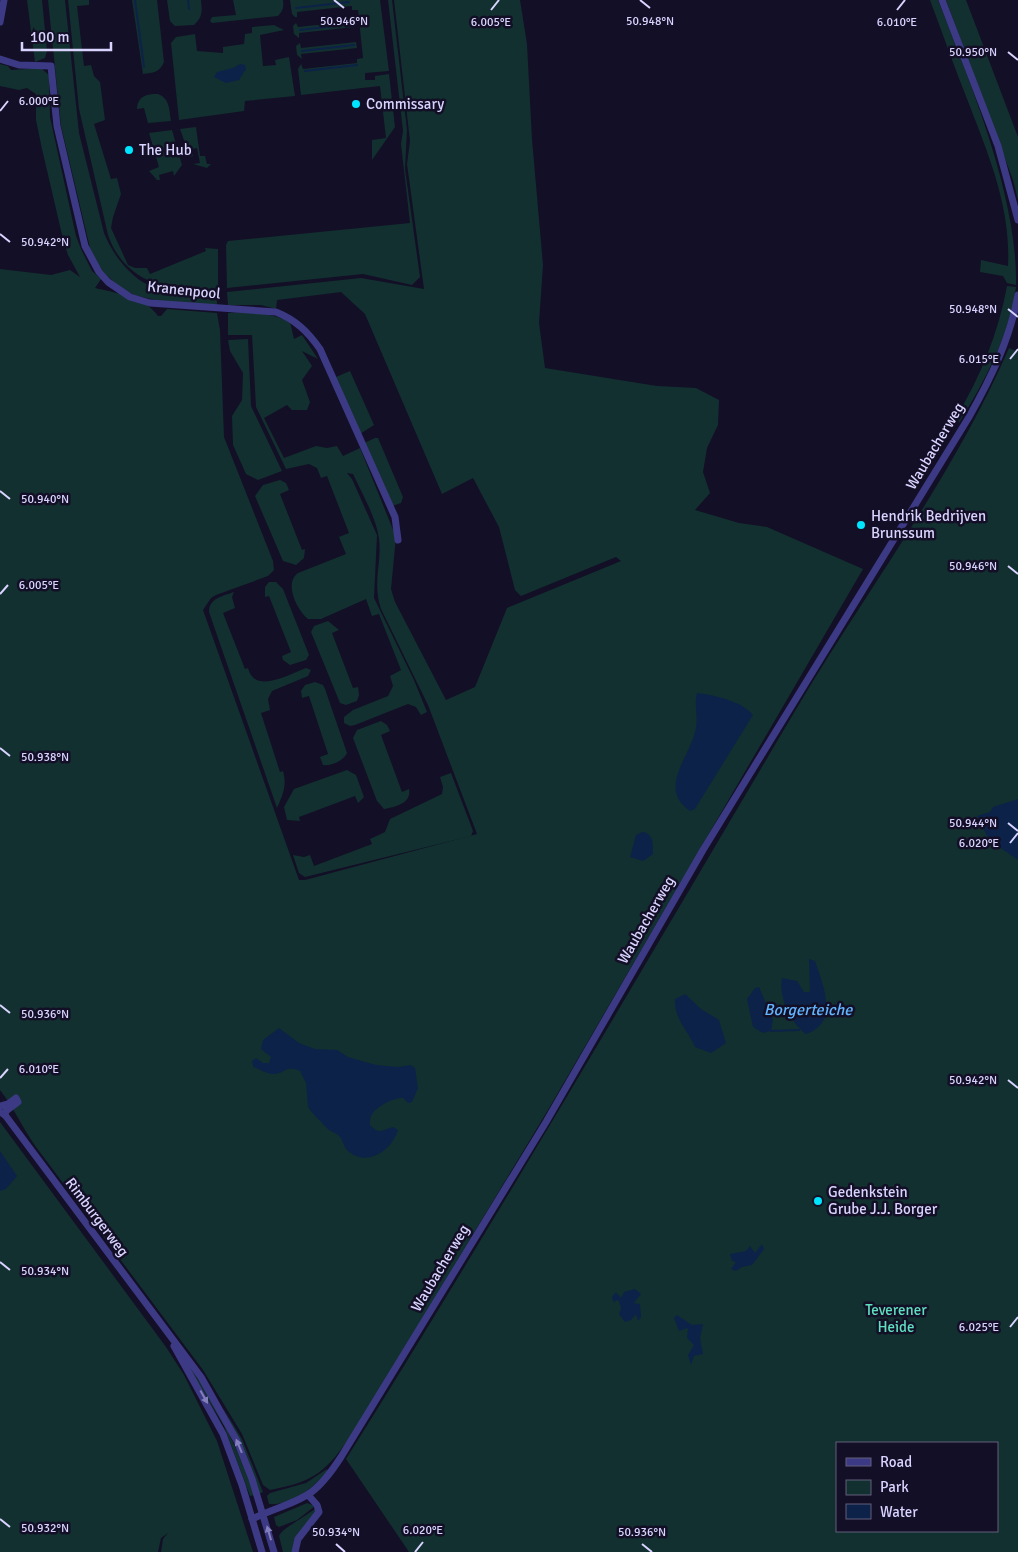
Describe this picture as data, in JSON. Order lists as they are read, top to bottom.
{
  "streets": {
    "street": ["Kranenpool", "Waubacherweg", "Rimburgerweg"]
  },
  "crossings": [
    ["Waubacherweg", "Rimburgerweg"]
  ],
  "water": ["Borgerteiche"],
  "parks": ["Teverener Heide"],
  "places": [
    "Commissary",
    "The Hub",
    "Hendrik Bedrijven Brunssum",
    "Gedenkstein Grube J.J. Borger"
  ],
  "legend": ["Road", "Park", "Water"],
  "scale_bar": "100 m",
  "coordinates": [
    "50.946°N",
    "50.948°N",
    "6.005°E",
    "6.010°E",
    "50.950°N",
    "6.000°E",
    "50.942°N",
    "6.015°E",
    "50.940°N",
    "50.938°N",
    "50.944°N",
    "6.020°E",
    "50.936°N",
    "50.934°N",
    "6.025°E",
    "50.932°N"
  ]
}
